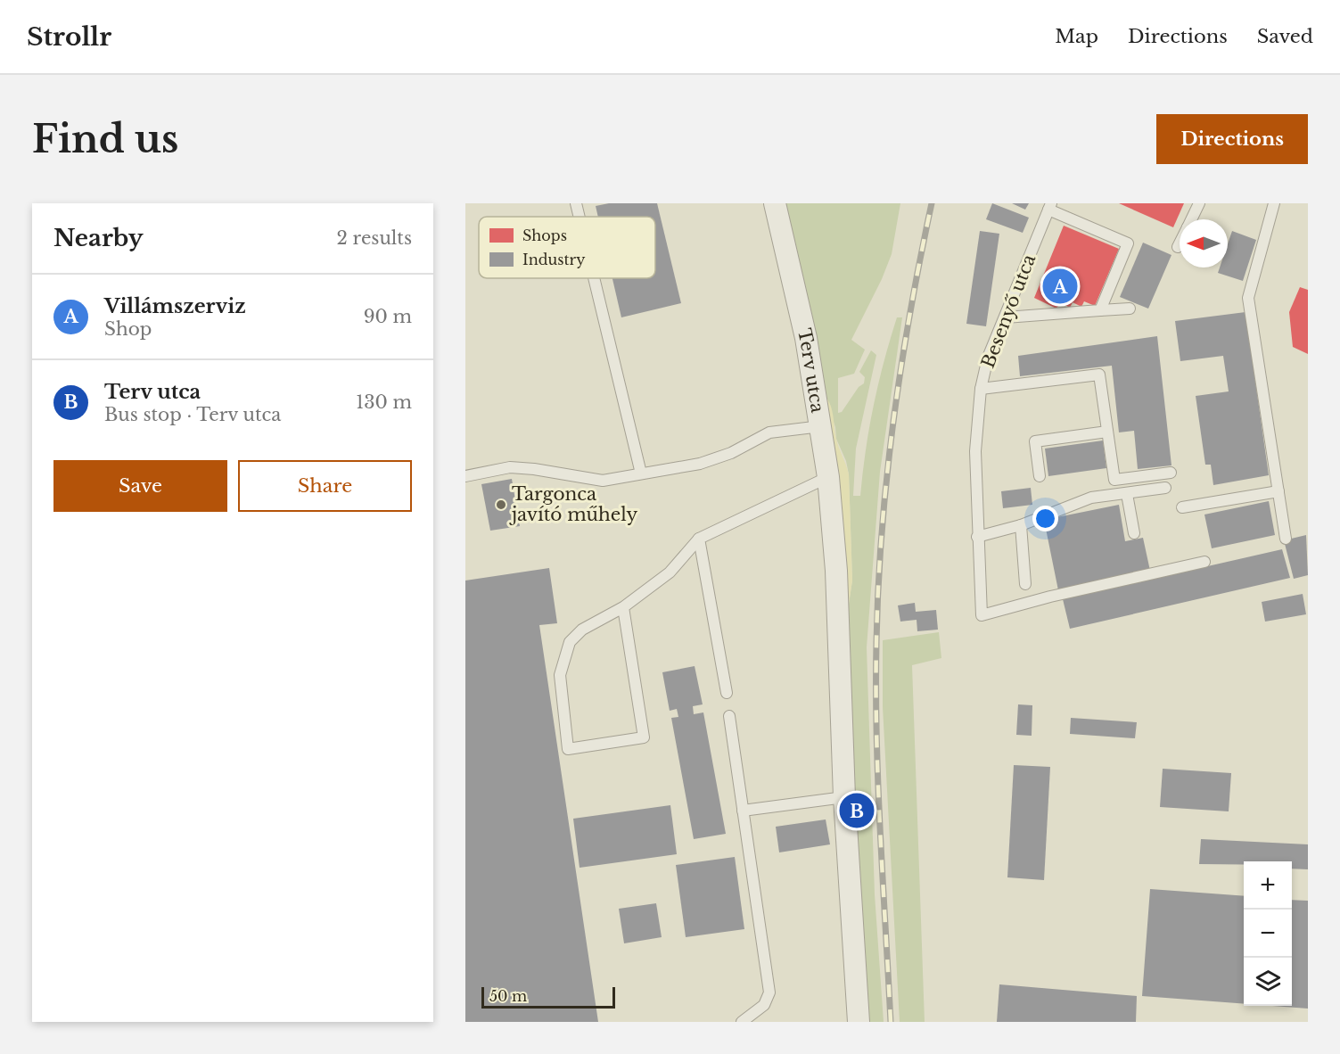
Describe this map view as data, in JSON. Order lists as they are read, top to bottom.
{
  "streets": {
    "street": ["Terv utca"],
    "lane": ["Besenyő utca"]
  },
  "places": ["Targonca javító műhely"],
  "legend": ["Shops", "Industry"],
  "scale_bar": "50 m",
  "north": "left",
  "page": {
    "header": "Strollr",
    "nav": ["Map", "Directions", "Saved"],
    "buttons": [
      "Directions",
      ["Save", "Share"]
    ],
    "title": "Find us",
    "heading": ["Nearby", "2 results"],
    "pins": ["A", "B"],
    "list": [
      {
        "mark": "A",
        "name": "Villámszerviz",
        "note": "Shop",
        "value": "90 m"
      },
      {
        "mark": "B",
        "name": "Terv utca",
        "note": "Bus stop · Terv utca",
        "value": "130 m"
      }
    ],
    "map_buttons": ["+", "−"],
    "scale": "50 m"
  }
}
